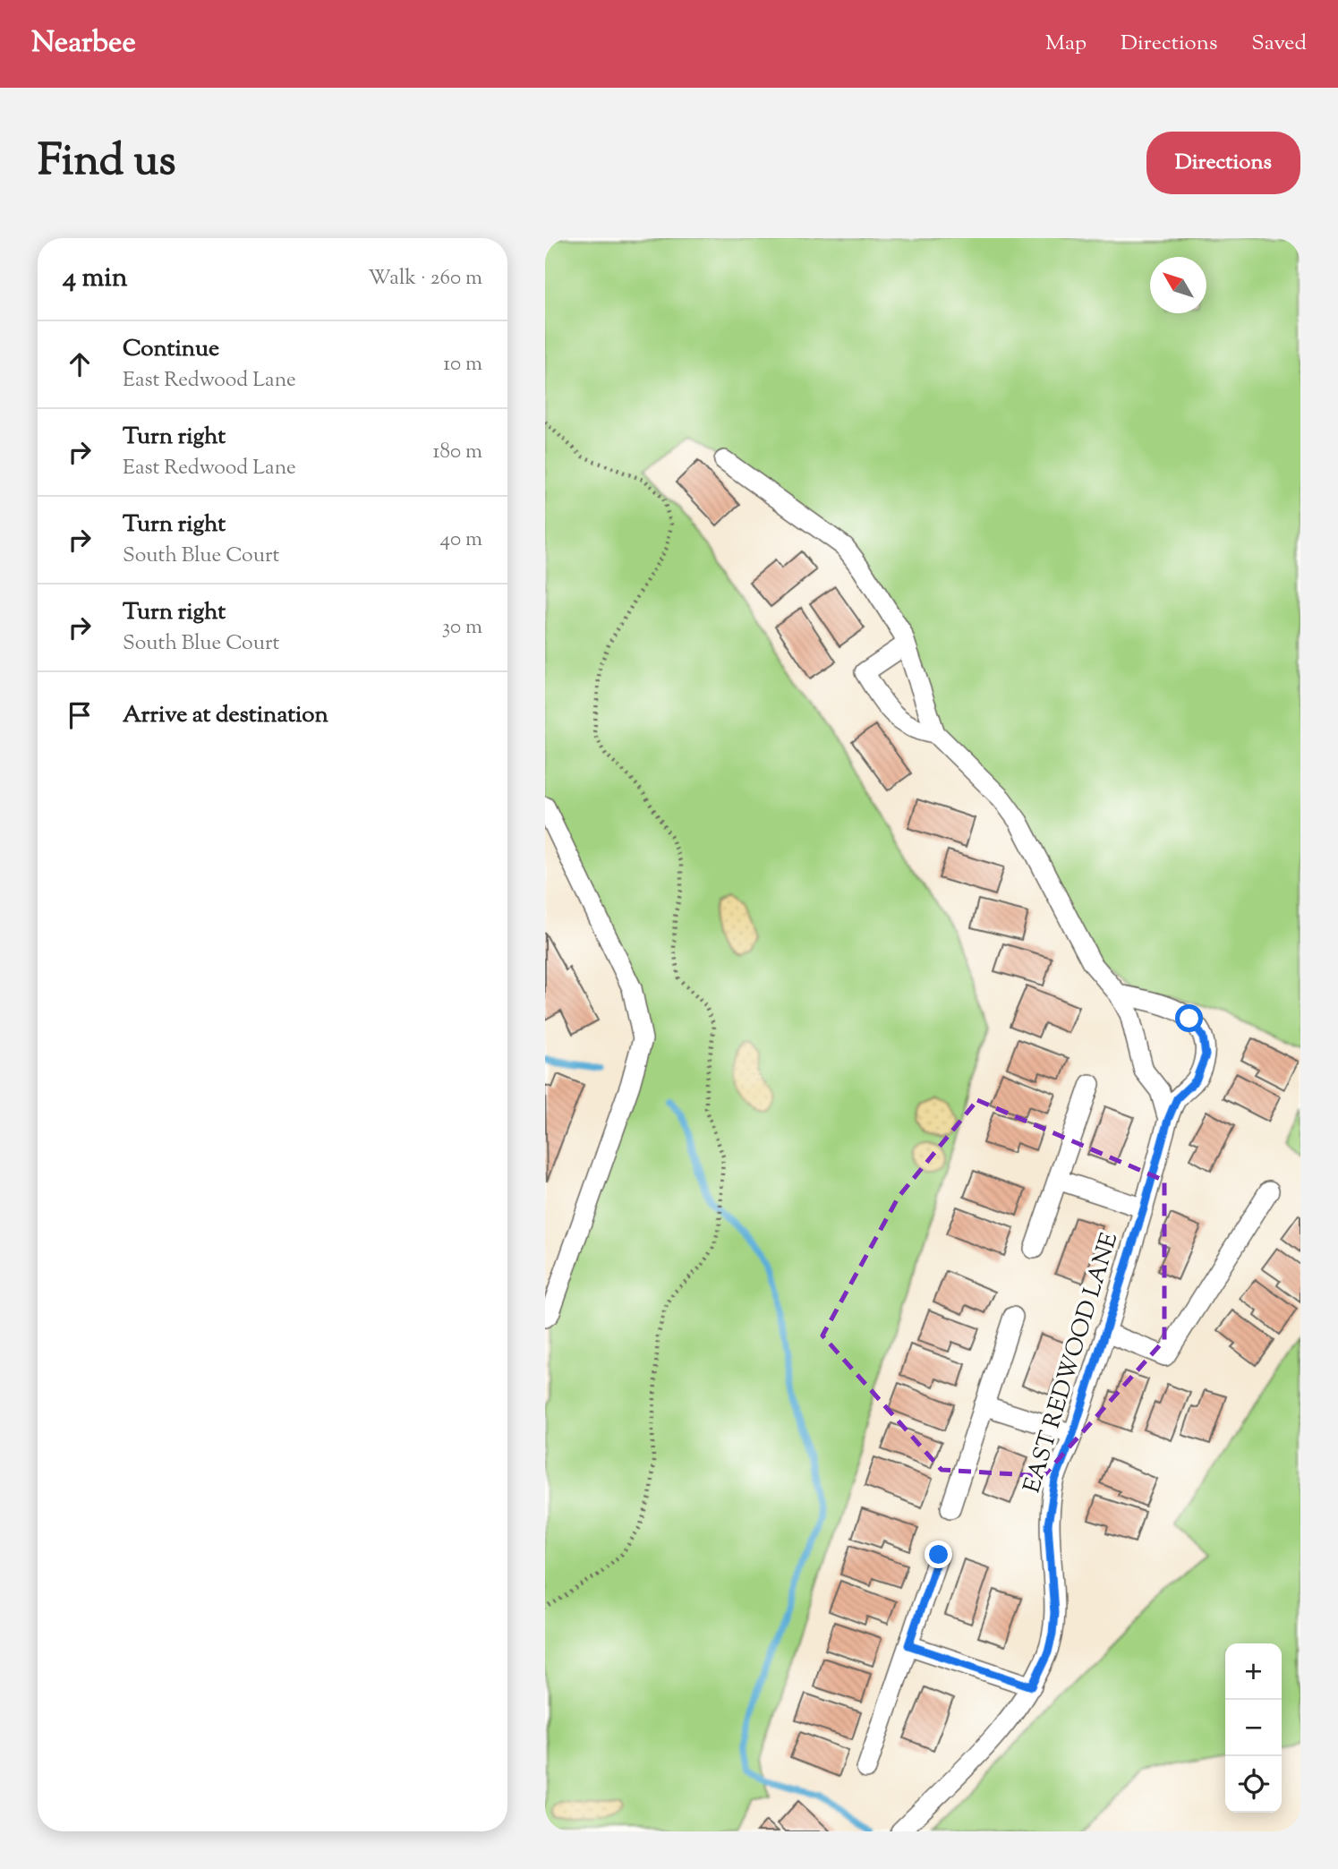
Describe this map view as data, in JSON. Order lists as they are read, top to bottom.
{
  "streets": {
    "street": ["EAST REDWOOD LANE"]
  },
  "north": "top left",
  "page": {
    "header": "Nearbee",
    "nav": ["Map", "Directions", "Saved"],
    "title": "Find us",
    "buttons": "Directions",
    "heading": ["4 min", "Walk · 260 m"],
    "list": [
      ["Continue", "East Redwood Lane", "10 m"],
      ["Turn right", "East Redwood Lane", "180 m"],
      ["Turn right", "South Blue Court", "40 m"],
      ["Turn right", "South Blue Court", "30 m"],
      "Arrive at destination"
    ],
    "map_buttons": ["+", "−"]
  }
}
